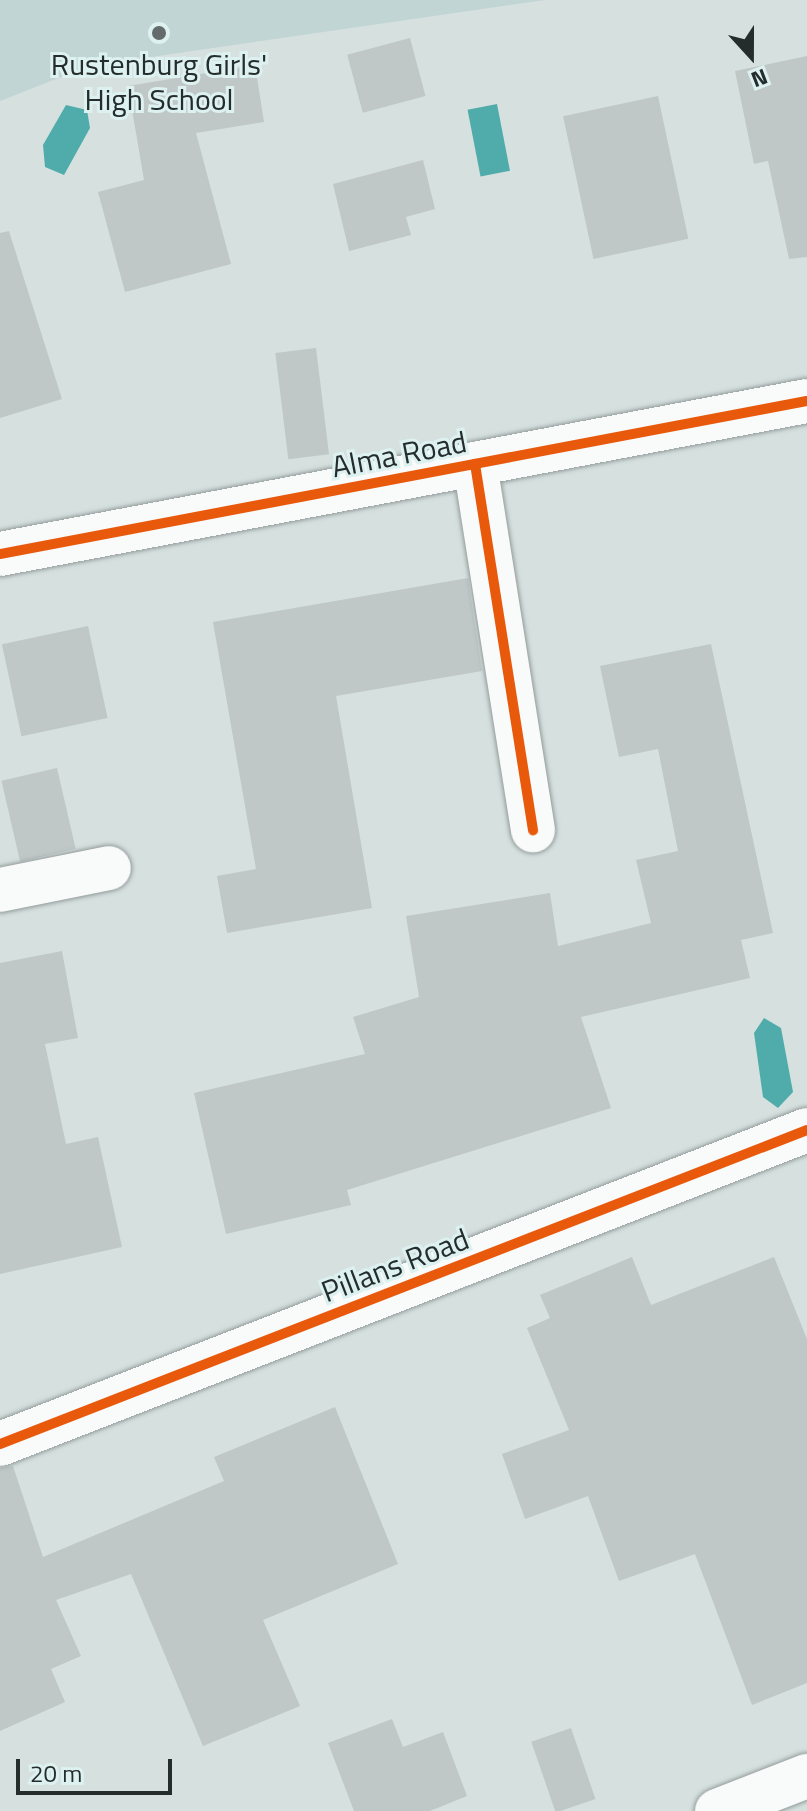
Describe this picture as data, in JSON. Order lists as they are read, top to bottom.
{
  "streets": {
    "street": ["Alma Road", "Pillans Road"]
  },
  "places": ["Rustenburg Girls' High School"],
  "scale_bar": "20 m",
  "north": "bottom"
}
